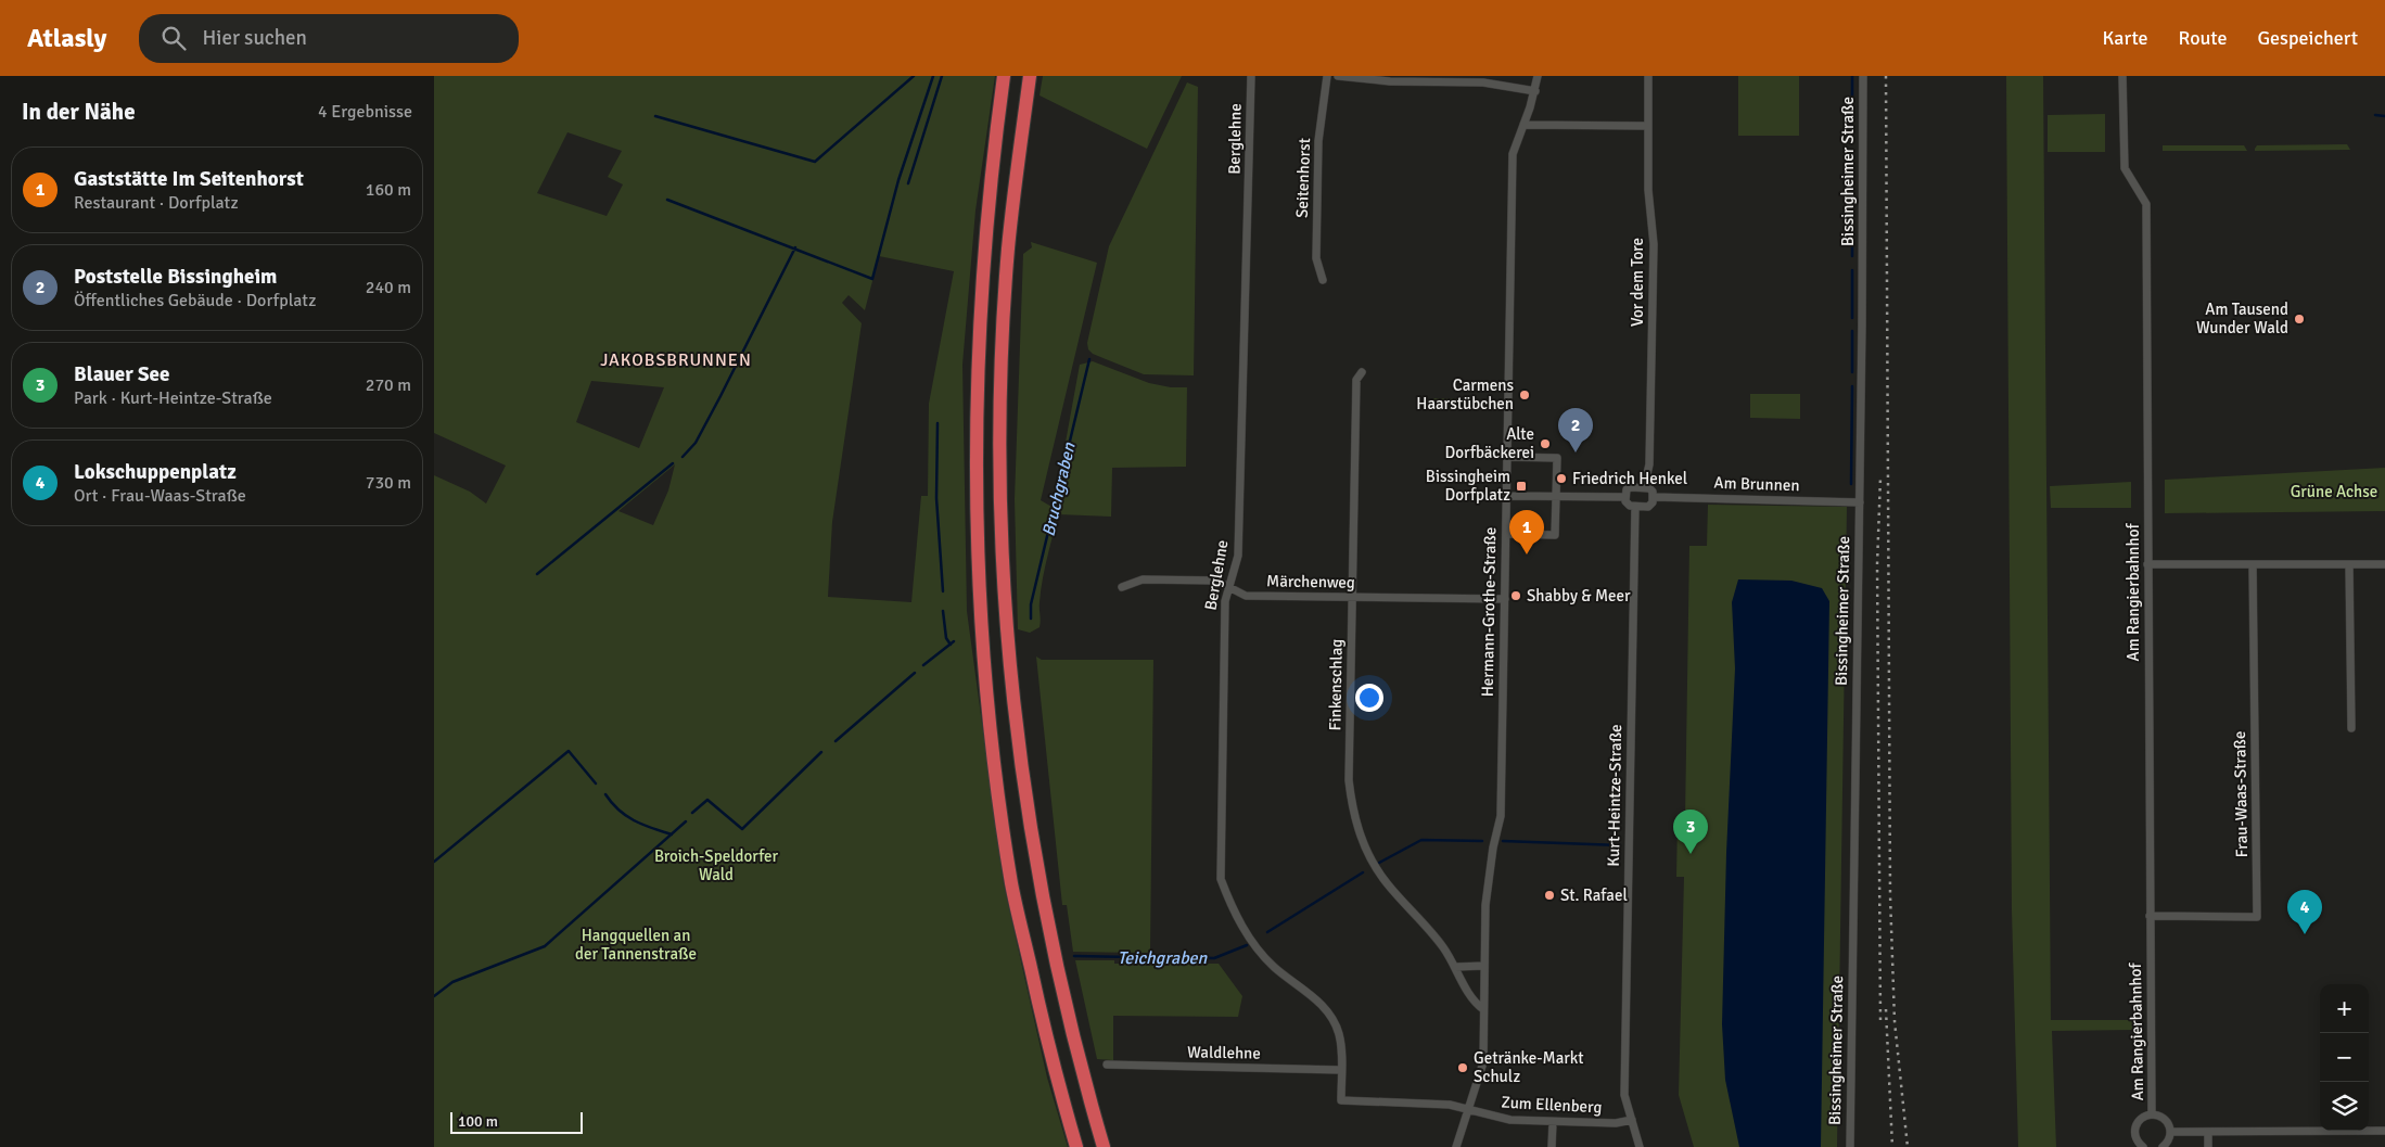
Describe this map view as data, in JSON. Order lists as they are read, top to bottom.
{
  "streets": {
    "street": [
      "Berglehne",
      "Bissingheimer Straße",
      "Seitenhorst",
      "Vor dem Tore",
      "Am Brunnen",
      "Märchenweg",
      "Am Rangierbahnhof",
      "Hermann-Grothe-Straße",
      "Finkenschlag",
      "Frau-Waas-Straße",
      "Kurt-Heintze-Straße",
      "Waldlehne",
      "Zum Ellenberg"
    ]
  },
  "crossings": [
    ["Berglehne", "Märchenweg"],
    ["Berglehne", "Waldlehne"],
    ["Berglehne", "Zum Ellenberg"],
    ["Bissingheimer Straße", "Am Brunnen"],
    ["Vor dem Tore", "Am Brunnen"],
    ["Vor dem Tore", "Kurt-Heintze-Straße"],
    ["Am Brunnen", "Kurt-Heintze-Straße"],
    ["Märchenweg", "Hermann-Grothe-Straße"],
    ["Märchenweg", "Finkenschlag"],
    ["Am Rangierbahnhof", "Frau-Waas-Straße"],
    ["Hermann-Grothe-Straße", "Finkenschlag"],
    ["Hermann-Grothe-Straße", "Zum Ellenberg"],
    ["Kurt-Heintze-Straße", "Zum Ellenberg"]
  ],
  "districts": ["JAKOBSBRUNNEN"],
  "water": ["Bruchgraben", "Teichgraben"],
  "parks": ["Grüne Achse", "Broich-Speldorfer Wald", "Hangquellen an der Tannenstraße"],
  "places": {
    "other": [
      "Am Tausend Wunder Wald",
      "Carmens Haarstübchen",
      "Alte Dorfbäckerei",
      "Friedrich Henkel",
      "Shabby & Meer",
      "St. Rafael",
      "Getränke-Markt Schulz"
    ],
    "transit": ["Bissingheim Dorfplatz"]
  },
  "scale_bar": "100 m",
  "page": {
    "header": "Atlasly",
    "search": "Hier suchen",
    "nav": ["Karte", "Route", "Gespeichert"],
    "heading": ["In der Nähe", "4 Ergebnisse"],
    "list": [
      {
        "mark": "1",
        "name": "Gaststätte Im Seitenhorst",
        "note": "Restaurant · Dorfplatz",
        "value": "160 m"
      },
      {
        "mark": "2",
        "name": "Poststelle Bissingheim",
        "note": "Öffentliches Gebäude · Dorfplatz",
        "value": "240 m"
      },
      {
        "mark": "3",
        "name": "Blauer See",
        "note": "Park · Kurt-Heintze-Straße",
        "value": "270 m"
      },
      {
        "mark": "4",
        "name": "Lokschuppenplatz",
        "note": "Ort · Frau-Waas-Straße",
        "value": "730 m"
      }
    ],
    "pins": [
      "2",
      "1",
      "3",
      "4"
    ],
    "map_buttons": ["+", "−"],
    "scale": "100 m"
  }
}
